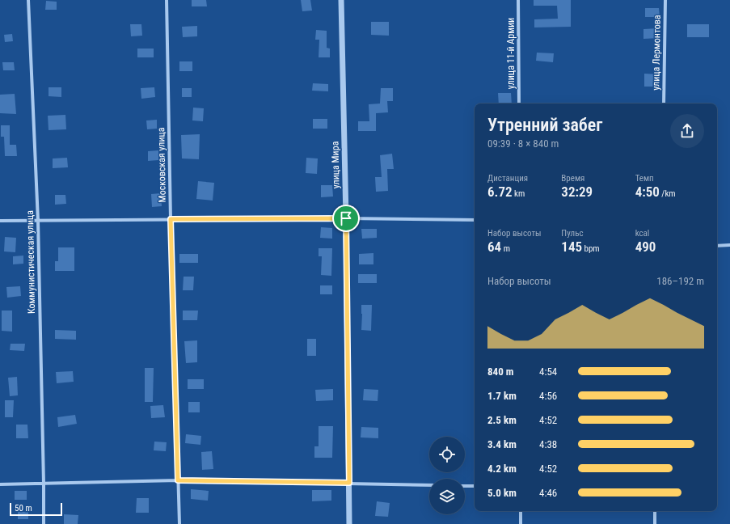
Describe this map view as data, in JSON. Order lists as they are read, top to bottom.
{
  "streets": {
    "street": [
      "улица Лермонтова",
      "улица 11-й Армии",
      "Московская улица",
      "улица Мира",
      "Коммунистическая улица"
    ]
  },
  "scale_bar": "50 m",
  "page": {
    "heading": ["Утренний забег", "09:39 · 8 × 840 m"],
    "stats": [
      ["Дистанция", "6.72 km"],
      ["Время", "32:29"],
      ["Темп", "4:50 /km"],
      ["Набор высоты", "64 m"],
      ["Пульс", "145 bpm"],
      ["kcal", "490"]
    ],
    "chart": ["Набор высоты", "186–192 m"],
    "list": [
      {
        "name": "840 m",
        "note": "4:54"
      },
      {
        "name": "1.7 km",
        "note": "4:56"
      },
      {
        "name": "2.5 km",
        "note": "4:52"
      },
      {
        "name": "3.4 km",
        "note": "4:38"
      },
      {
        "name": "4.2 km",
        "note": "4:52"
      },
      {
        "name": "5.0 km",
        "note": "4:46"
      }
    ],
    "scale": "50 m"
  }
}
